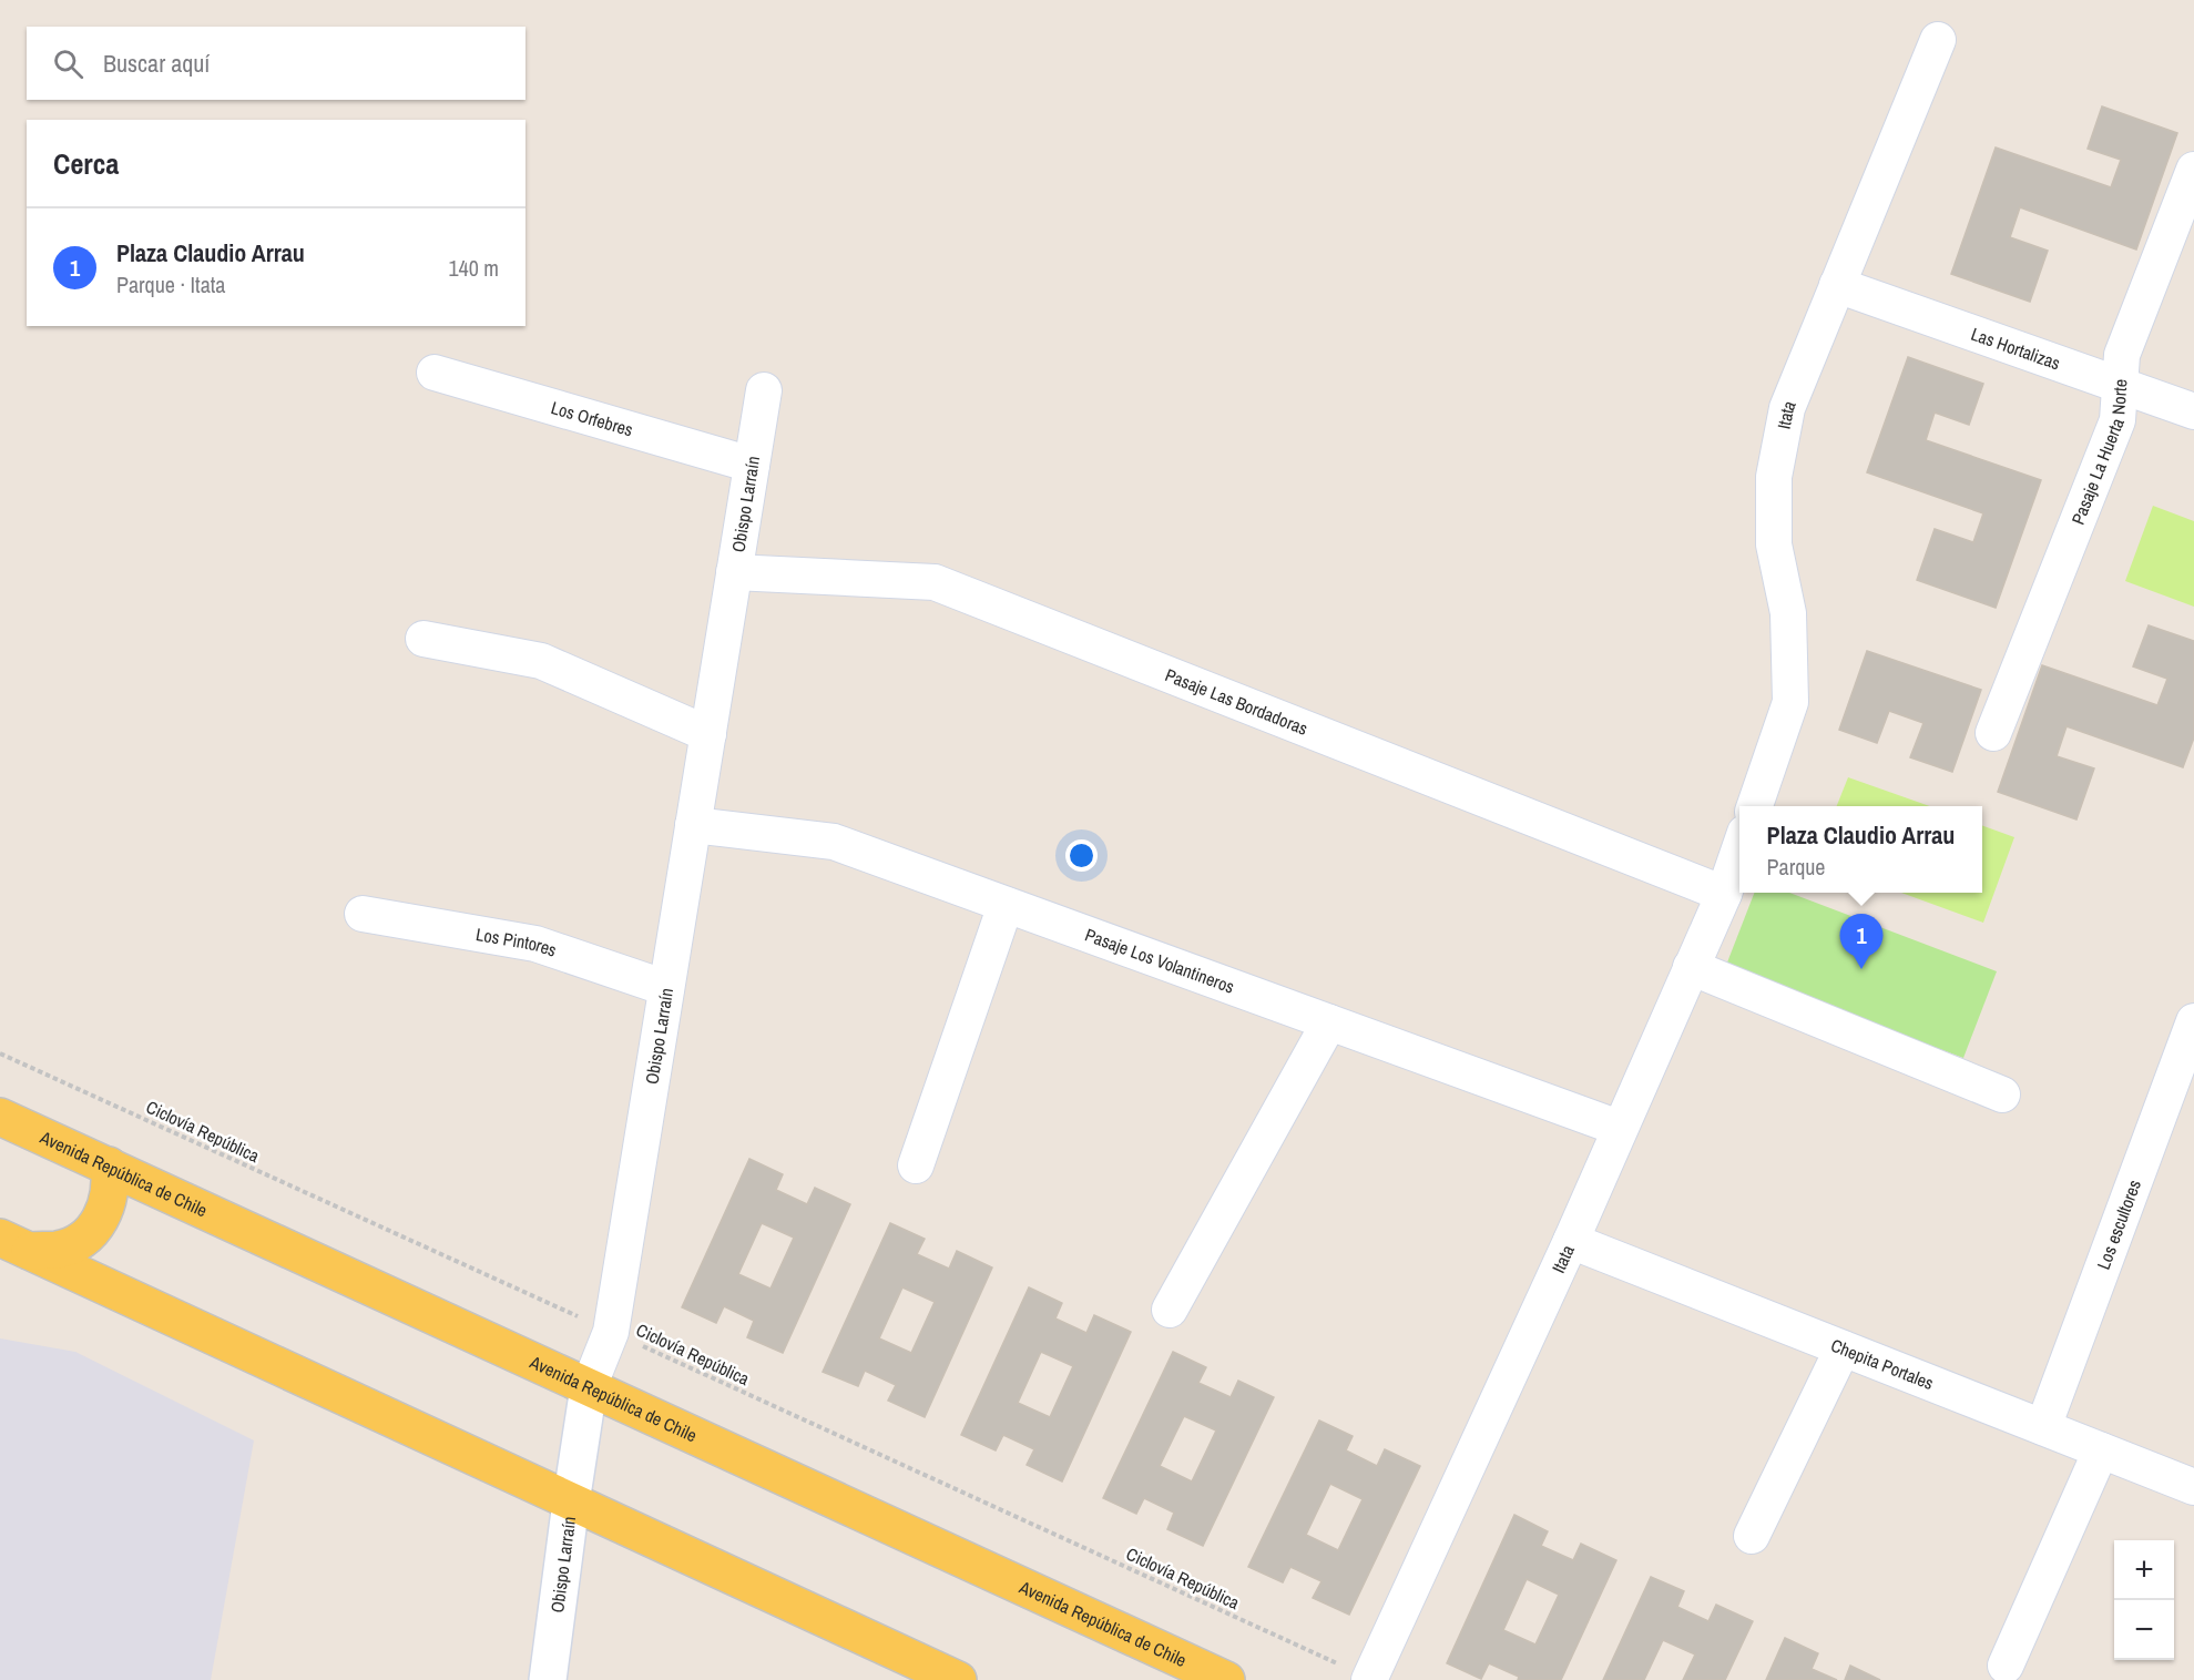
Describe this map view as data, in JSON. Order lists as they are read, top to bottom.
{
  "streets": {
    "main road": ["Avenida República de Chile"],
    "street": [
      "Las Hortalizas",
      "Itata",
      "Los Orfebres",
      "Pasaje La Huerta Norte",
      "Obispo Larraín",
      "Pasaje Las Bordadoras",
      "Los Pintores",
      "Pasaje Los Volantineros",
      "Los escultores",
      "Chepita Portales"
    ],
    "path": ["Ciclovía República"]
  },
  "crossings": [
    ["Las Hortalizas", "Itata"],
    ["Las Hortalizas", "Pasaje La Huerta Norte"],
    ["Itata", "Pasaje Las Bordadoras"],
    ["Itata", "Pasaje Los Volantineros"],
    ["Itata", "Ciclovía República"],
    ["Itata", "Chepita Portales"],
    ["Los Orfebres", "Obispo Larraín"],
    ["Obispo Larraín", "Pasaje Las Bordadoras"],
    ["Obispo Larraín", "Los Pintores"],
    ["Obispo Larraín", "Pasaje Los Volantineros"],
    ["Obispo Larraín", "Ciclovía República"],
    ["Obispo Larraín", "Avenida República de Chile"],
    ["Los escultores", "Chepita Portales"]
  ],
  "page": {
    "search": "Buscar aquí",
    "heading": "Cerca",
    "list": [
      {
        "mark": "1",
        "name": "Plaza Claudio Arrau",
        "note": "Parque · Itata",
        "value": "140 m"
      }
    ],
    "popup": ["Plaza Claudio Arrau", "Parque"],
    "pins": "1",
    "map_buttons": ["+", "−"]
  }
}
